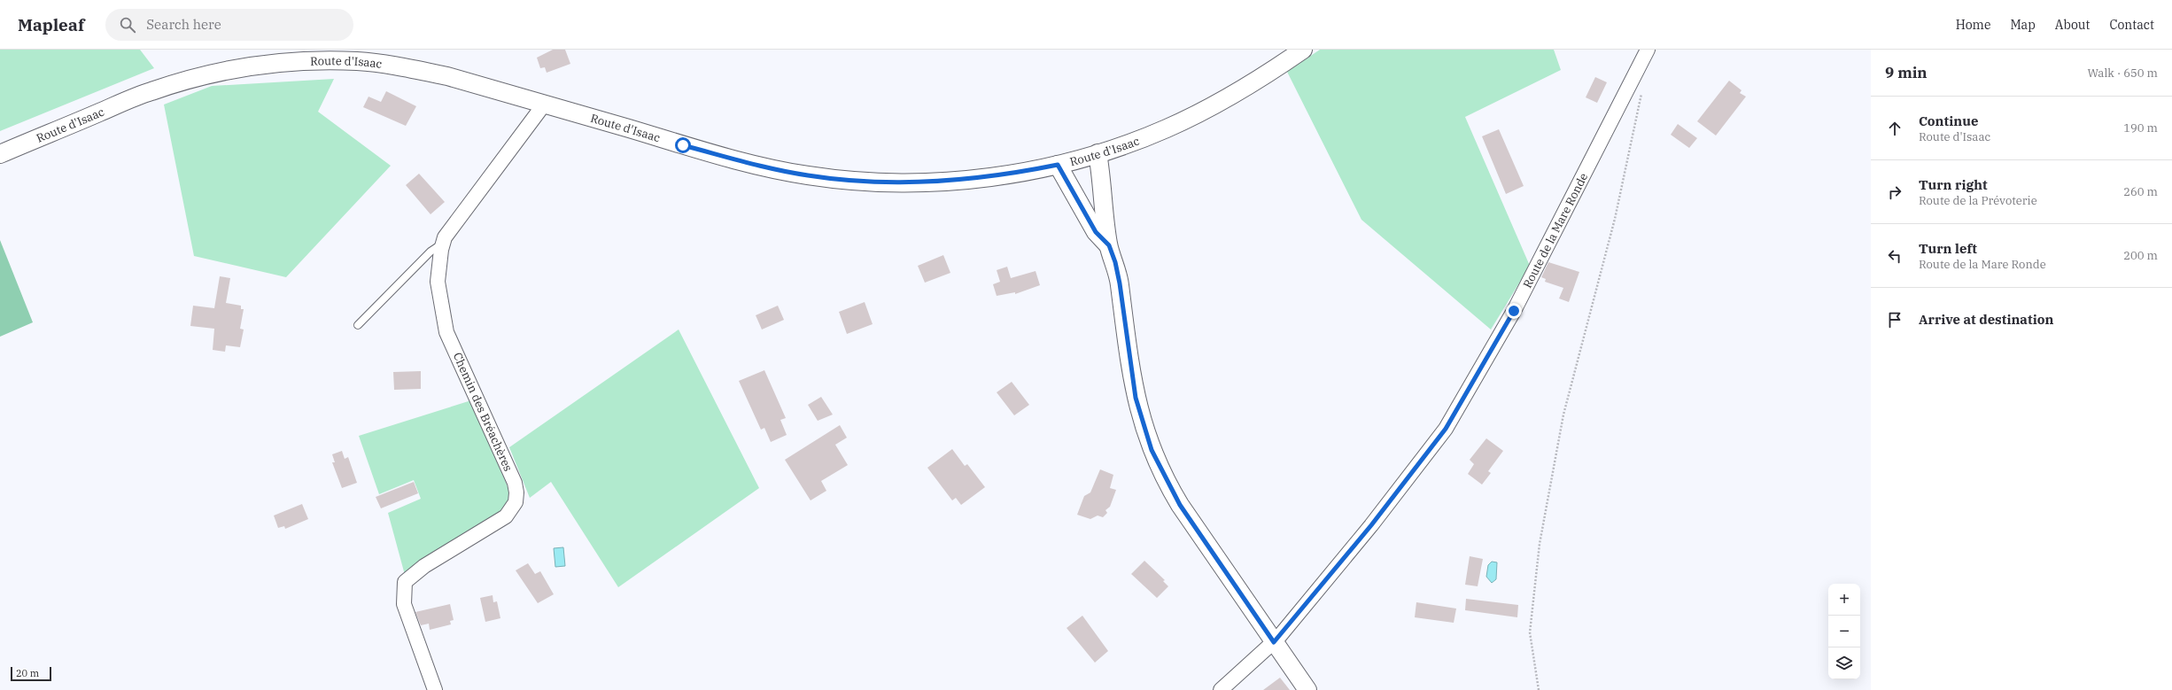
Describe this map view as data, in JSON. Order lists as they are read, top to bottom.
{
  "streets": {
    "street": ["Route d'Isaac", "Route de la Mare Ronde", "Chemin des Bréachères"]
  },
  "crossings": [
    ["Route d'Isaac", "Chemin des Bréachères"]
  ],
  "scale_bar": "20 m",
  "page": {
    "header": "Mapleaf",
    "search": "Search here",
    "nav": [
      "Home",
      "Map",
      "About",
      "Contact"
    ],
    "heading": ["9 min", "Walk · 650 m"],
    "list": [
      ["Continue", "Route d'Isaac", "190 m"],
      ["Turn right", "Route de la Prévoterie", "260 m"],
      ["Turn left", "Route de la Mare Ronde", "200 m"],
      "Arrive at destination"
    ],
    "map_buttons": ["+", "−"],
    "scale": "20 m"
  }
}
